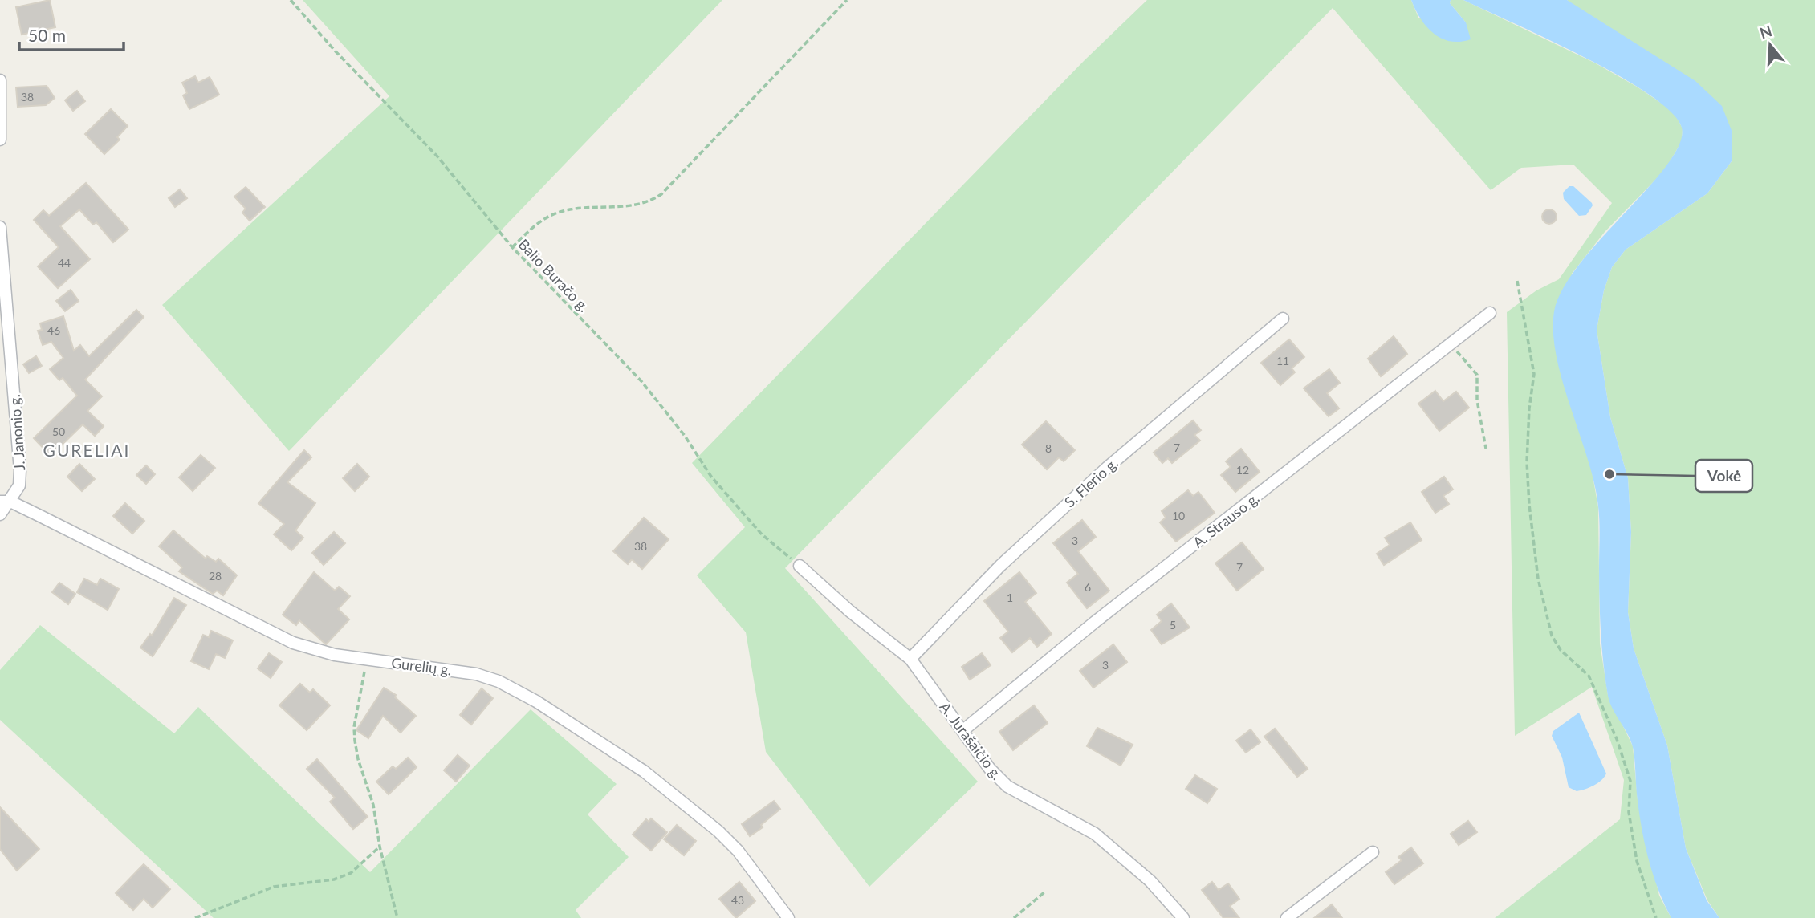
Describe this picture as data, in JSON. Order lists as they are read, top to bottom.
{
  "streets": {
    "street": [
      "J. Janonio g.",
      "S. Flerio g.",
      "A. Strauso g.",
      "Gurelių g.",
      "A. Jurašaičio g."
    ],
    "path": ["Balio Buračo g."]
  },
  "crossings": [
    ["Balio Buračo g.", "A. Jurašaičio g."],
    ["J. Janonio g.", "Gurelių g."],
    ["S. Flerio g.", "A. Jurašaičio g."],
    ["A. Strauso g.", "A. Jurašaičio g."]
  ],
  "districts": ["GURELIAI"],
  "places": ["Vokė"],
  "house_numbers": [
    "38",
    "44",
    "46",
    "11",
    "50",
    "7",
    "8",
    "12",
    "10",
    "3",
    "38",
    "7",
    "28",
    "6",
    "1",
    "5",
    "3",
    "43"
  ],
  "scale_bar": "50 m",
  "north": "top"
}
